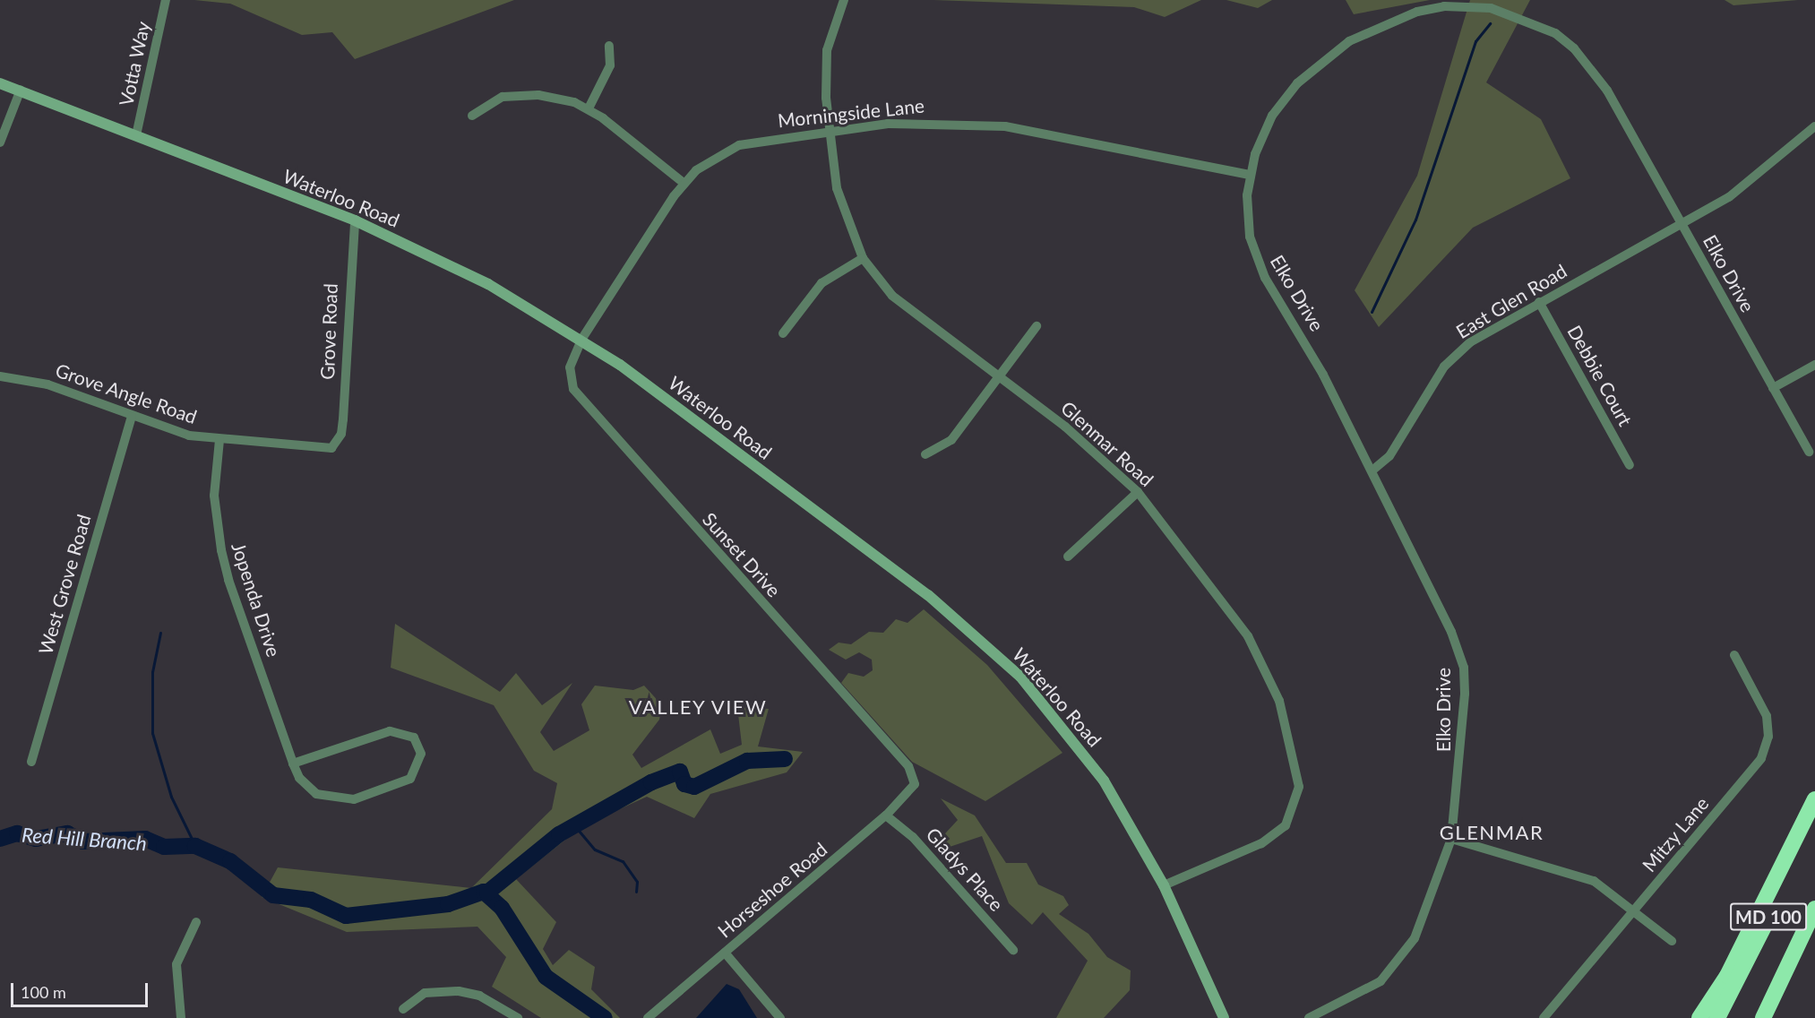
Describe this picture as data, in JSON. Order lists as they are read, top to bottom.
{
  "streets": {
    "highway": ["MD 100"],
    "main road": ["Waterloo Road"],
    "street": [
      "Votta Way",
      "Morningside Lane",
      "Elko Drive",
      "East Glen Road",
      "Grove Road",
      "Debbie Court",
      "Grove Angle Road",
      "Glenmar Road",
      "Sunset Drive",
      "West Grove Road",
      "Jopenda Drive",
      "Mitzy Lane",
      "Gladys Place",
      "Horseshoe Road"
    ]
  },
  "crossings": [
    ["Votta Way", "Waterloo Road"],
    ["Morningside Lane", "Waterloo Road"],
    ["Morningside Lane", "Elko Drive"],
    ["Morningside Lane", "Glenmar Road"],
    ["Morningside Lane", "Sunset Drive"],
    ["Waterloo Road", "Grove Road"],
    ["Waterloo Road", "Glenmar Road"],
    ["Waterloo Road", "Sunset Drive"],
    ["Elko Drive", "East Glen Road"],
    ["East Glen Road", "Debbie Court"],
    ["Grove Road", "Grove Angle Road"],
    ["Grove Angle Road", "West Grove Road"],
    ["Grove Angle Road", "Jopenda Drive"],
    ["Sunset Drive", "Horseshoe Road"],
    ["Gladys Place", "Horseshoe Road"]
  ],
  "districts": ["VALLEY VIEW", "GLENMAR"],
  "water": ["Red Hill Branch"],
  "scale_bar": "100 m"
}
